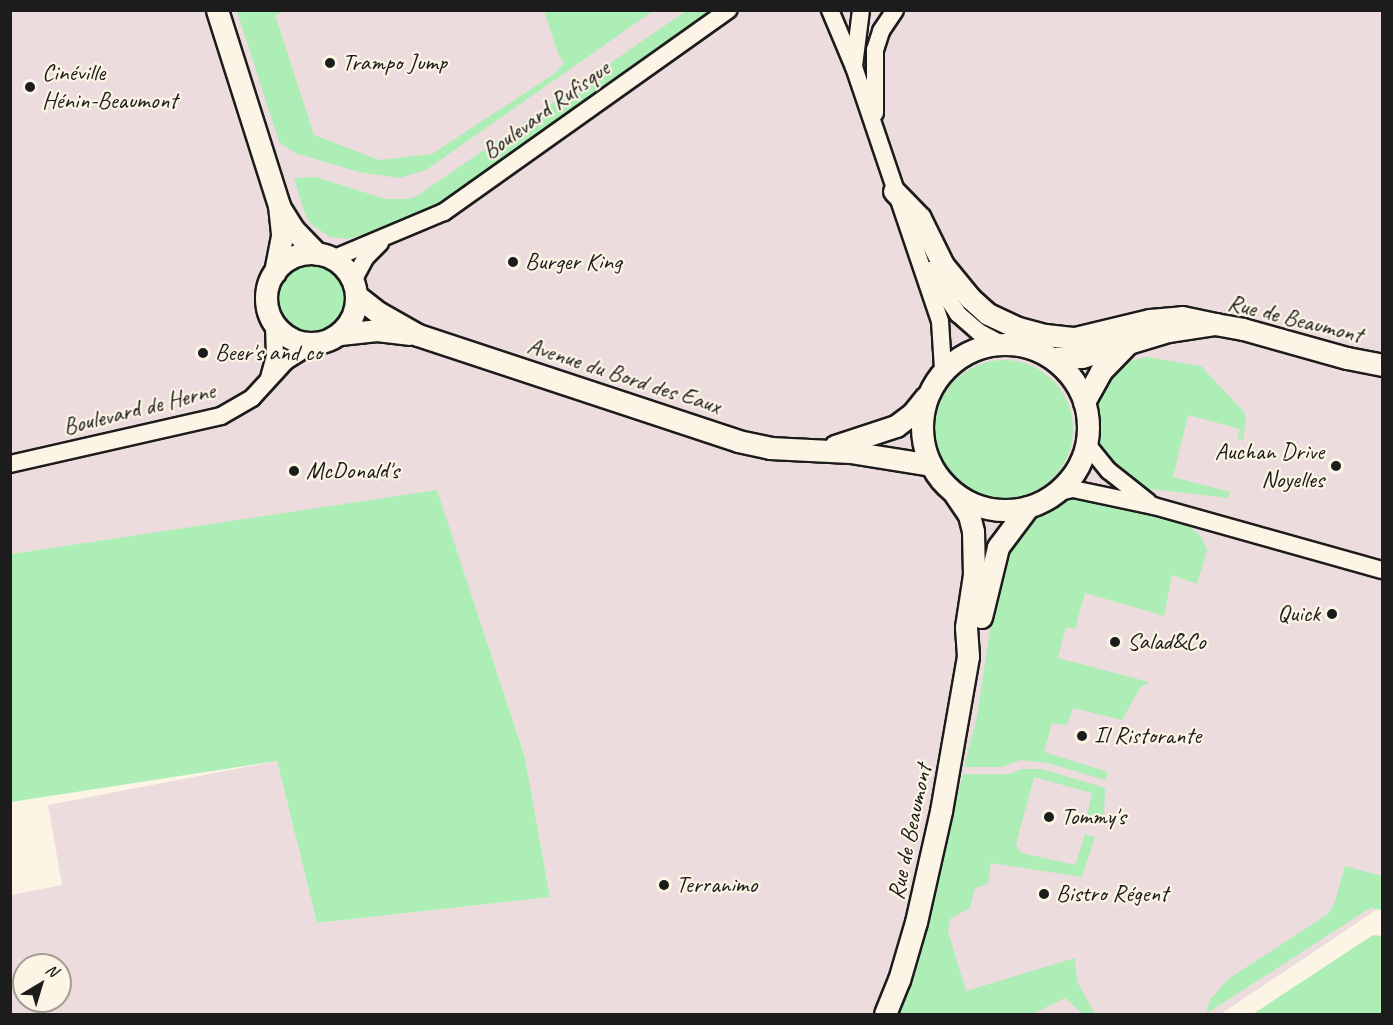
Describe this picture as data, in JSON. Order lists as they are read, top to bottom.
{
  "streets": {
    "street": [
      "Boulevard Rufisque",
      "Rue de Beaumont",
      "Avenue du Bord des Eaux",
      "Boulevard de Herne"
    ]
  },
  "crossings": [
    ["Boulevard Rufisque", "Avenue du Bord des Eaux"],
    ["Boulevard Rufisque", "Boulevard de Herne"],
    ["Rue de Beaumont", "Avenue du Bord des Eaux"],
    ["Avenue du Bord des Eaux", "Boulevard de Herne"]
  ],
  "places": [
    "Trampo Jump",
    "Cinéville Hénin-Beaumont",
    "Burger King",
    "Beer's and co",
    "Auchan Drive Noyelles",
    "McDonald's",
    "Quick",
    "Salad&Co",
    "Il Ristorante",
    "Tommy's",
    "Terranimo",
    "Bistro Régent"
  ],
  "north": "top right"
}
